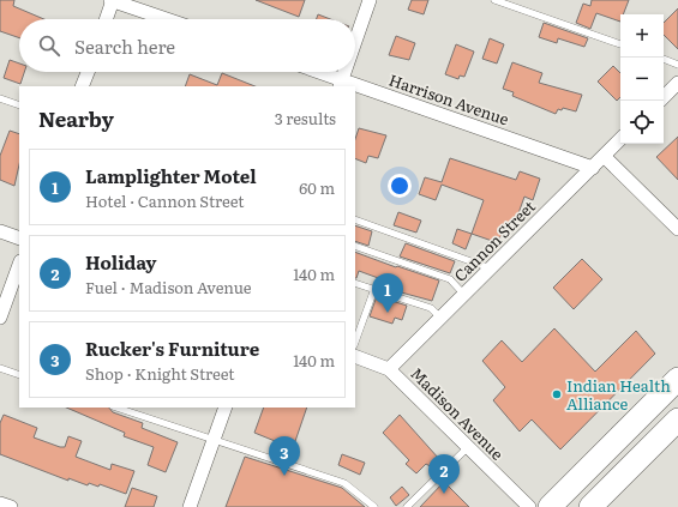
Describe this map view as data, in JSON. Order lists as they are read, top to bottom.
{
  "streets": {
    "street": ["Harrison Avenue", "Cannon Street", "Madison Avenue"]
  },
  "crossings": [
    ["Harrison Avenue", "Cannon Street"],
    ["Cannon Street", "Madison Avenue"]
  ],
  "places": ["Indian Health Alliance"],
  "page": {
    "map_buttons": ["+", "−"],
    "search": "Search here",
    "heading": ["Nearby", "3 results"],
    "list": [
      {
        "mark": "1",
        "name": "Lamplighter Motel",
        "note": "Hotel · Cannon Street",
        "value": "60 m"
      },
      {
        "mark": "2",
        "name": "Holiday",
        "note": "Fuel · Madison Avenue",
        "value": "140 m"
      },
      {
        "mark": "3",
        "name": "Rucker's Furniture",
        "note": "Shop · Knight Street",
        "value": "140 m"
      }
    ],
    "pins": ["1", "3", "2"]
  }
}
